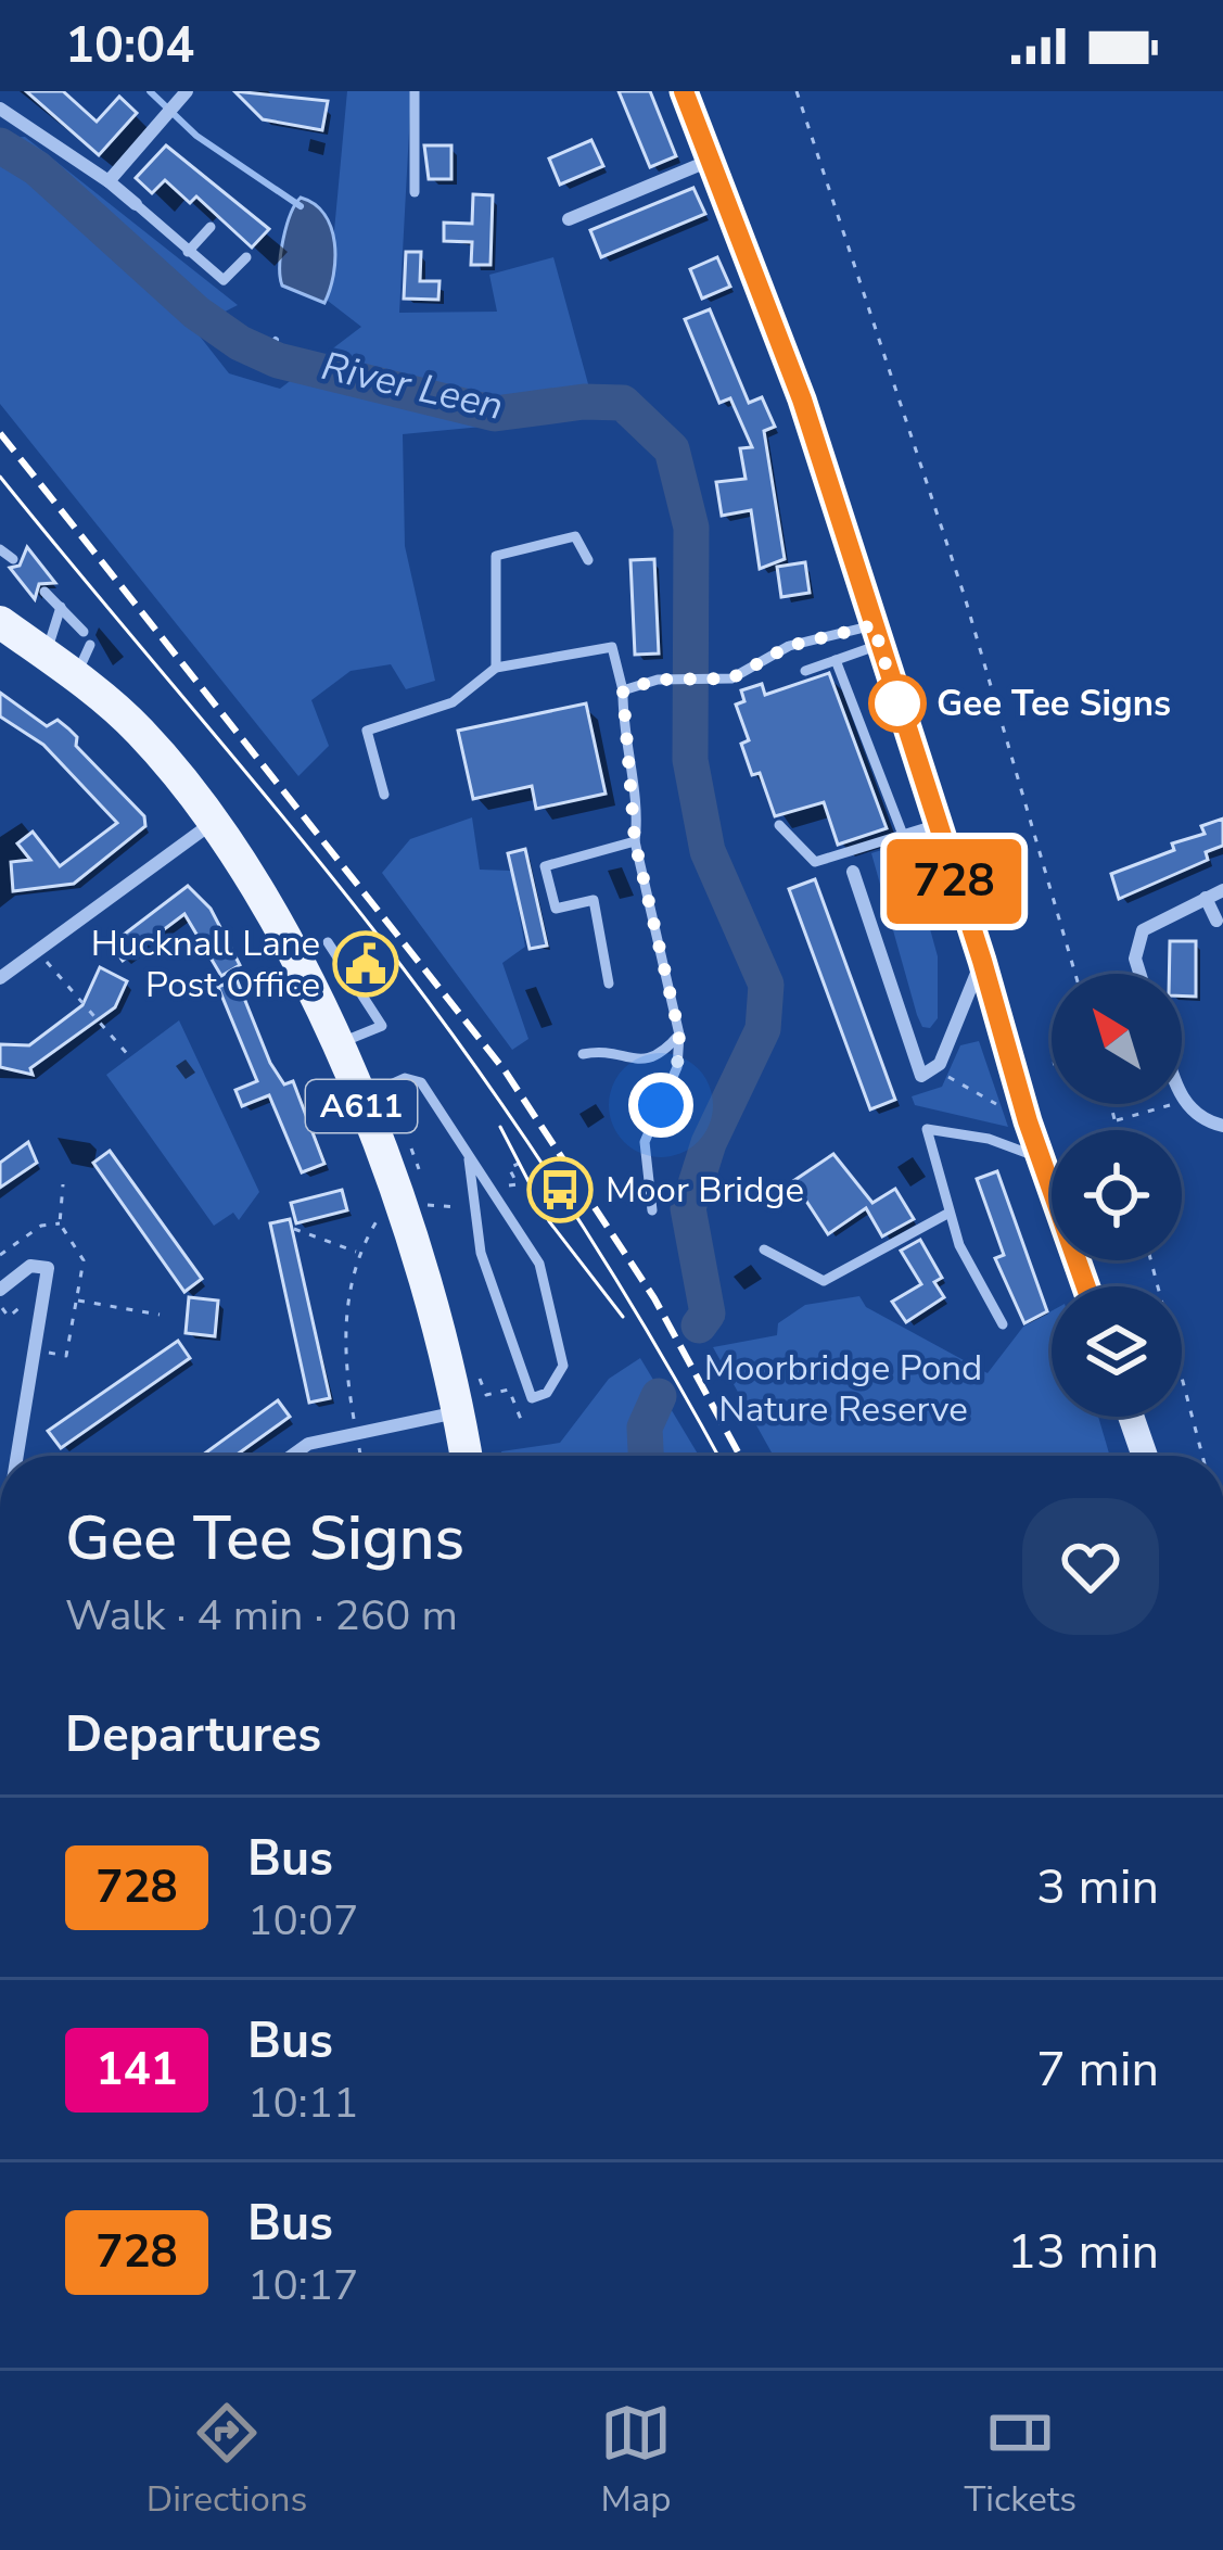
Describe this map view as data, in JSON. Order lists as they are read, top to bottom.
{
  "streets": {
    "main road": ["A611"]
  },
  "water": ["River Leen"],
  "parks": ["Moorbridge Pond Nature Reserve"],
  "places": {
    "other": ["Gee Tee Signs"],
    "public building": ["Hucknall Lane Post Office"],
    "bus stop": ["Moor Bridge"]
  },
  "lines": ["bus line 728"],
  "north": "top left",
  "page": {
    "status": "10:04",
    "on_map": "728",
    "heading": [
      ["Gee Tee Signs", "Walk · 4 min · 260 m"],
      "Departures"
    ],
    "list": [
      {
        "mark": "728",
        "name": "Bus",
        "note": "10:07",
        "value": "3 min"
      },
      {
        "mark": "141",
        "name": "Bus",
        "note": "10:11",
        "value": "7 min"
      },
      {
        "mark": "728",
        "name": "Bus",
        "note": "10:17",
        "value": "13 min"
      }
    ],
    "tabs": ["Directions", "Map", "Tickets"]
  }
}
